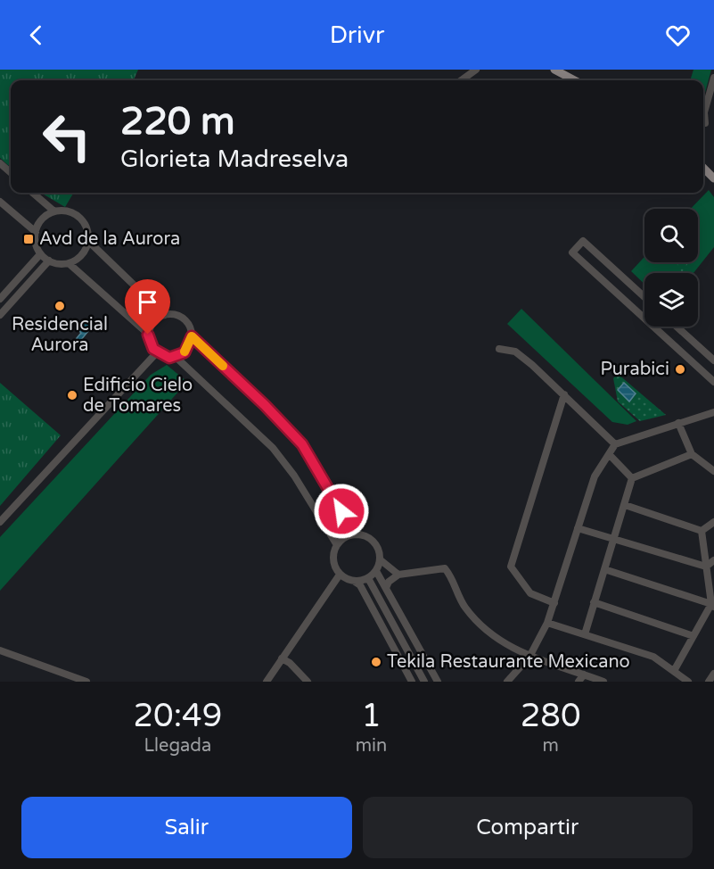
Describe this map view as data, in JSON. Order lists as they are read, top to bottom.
{
  "places": {
    "transit": ["Avd de la Aurora"],
    "other": [
      "Residencial Aurora",
      "Purabici",
      "Edificio Cielo de Tomares",
      "Tekila Restaurante Mexicano"
    ]
  },
  "page": {
    "header": "Drivr",
    "turn": ["220 m", "Glorieta Madreselva"],
    "eta": [
      "20:49",
      "Llegada",
      "1",
      "min",
      "280",
      "m"
    ],
    "buttons": ["Salir", "Compartir"]
  }
}
